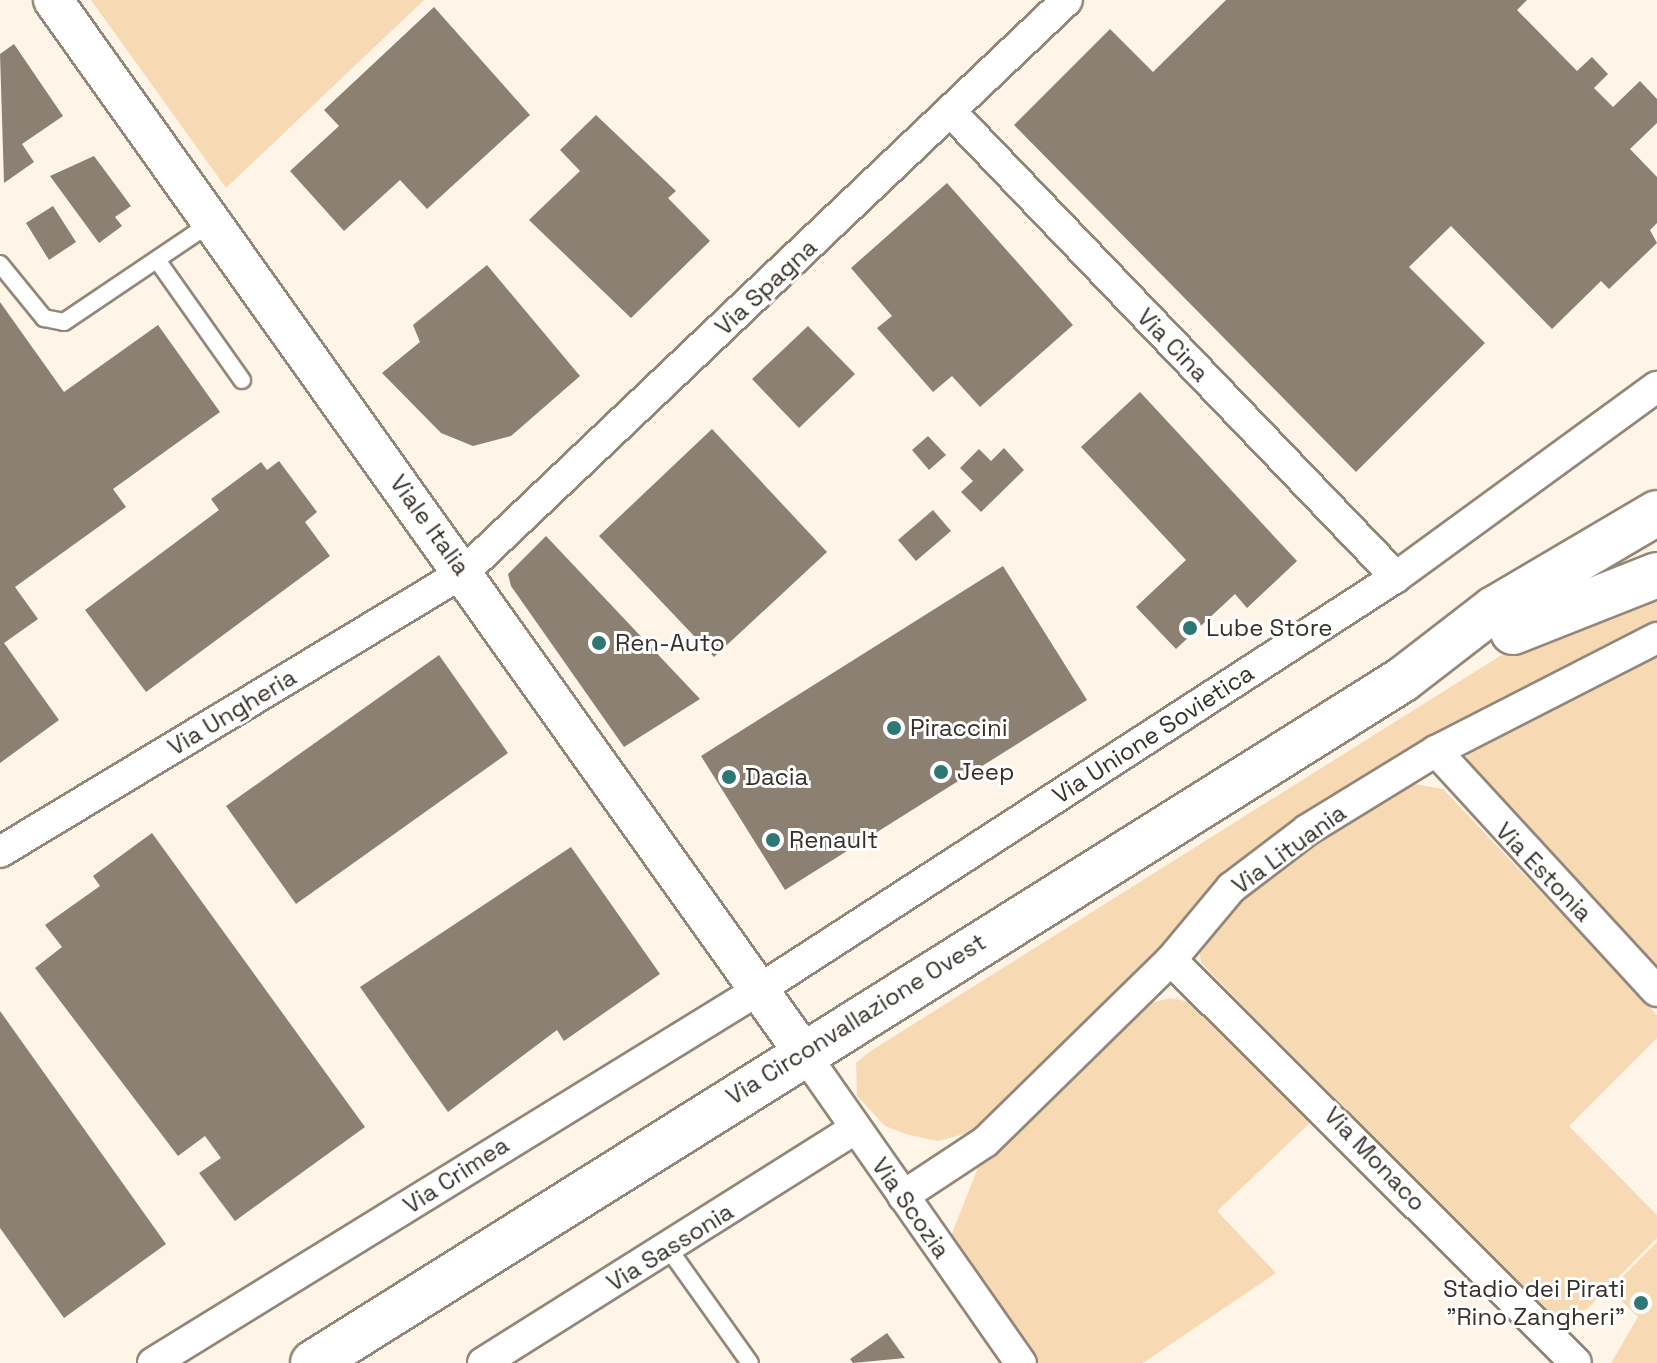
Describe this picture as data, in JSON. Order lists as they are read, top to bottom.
{
  "streets": {
    "main road": ["Via Circonvallazione Ovest"],
    "street": [
      "Via Spagna",
      "Via Cina",
      "Viale Italia",
      "Via Ungheria",
      "Via Unione Sovietica",
      "Via Lituania",
      "Via Estonia",
      "Via Monaco",
      "Via Crimea",
      "Via Scozia",
      "Via Sassonia"
    ]
  },
  "crossings": [
    ["Via Spagna", "Via Cina"],
    ["Via Spagna", "Viale Italia"],
    ["Via Spagna", "Via Ungheria"],
    ["Via Cina", "Via Unione Sovietica"],
    ["Viale Italia", "Via Ungheria"],
    ["Viale Italia", "Via Unione Sovietica"],
    ["Viale Italia", "Via Circonvallazione Ovest"],
    ["Viale Italia", "Via Crimea"],
    ["Viale Italia", "Via Scozia"],
    ["Via Unione Sovietica", "Via Crimea"],
    ["Via Lituania", "Via Estonia"],
    ["Via Lituania", "Via Monaco"],
    ["Via Lituania", "Via Scozia"],
    ["Via Circonvallazione Ovest", "Via Scozia"],
    ["Via Scozia", "Via Sassonia"]
  ],
  "places": [
    "Lube Store",
    "Ren-Auto",
    "Piraccini",
    "Jeep",
    "Dacia",
    "Renault",
    "Stadio dei Pirati \"Rino Zangheri\""
  ]
}
